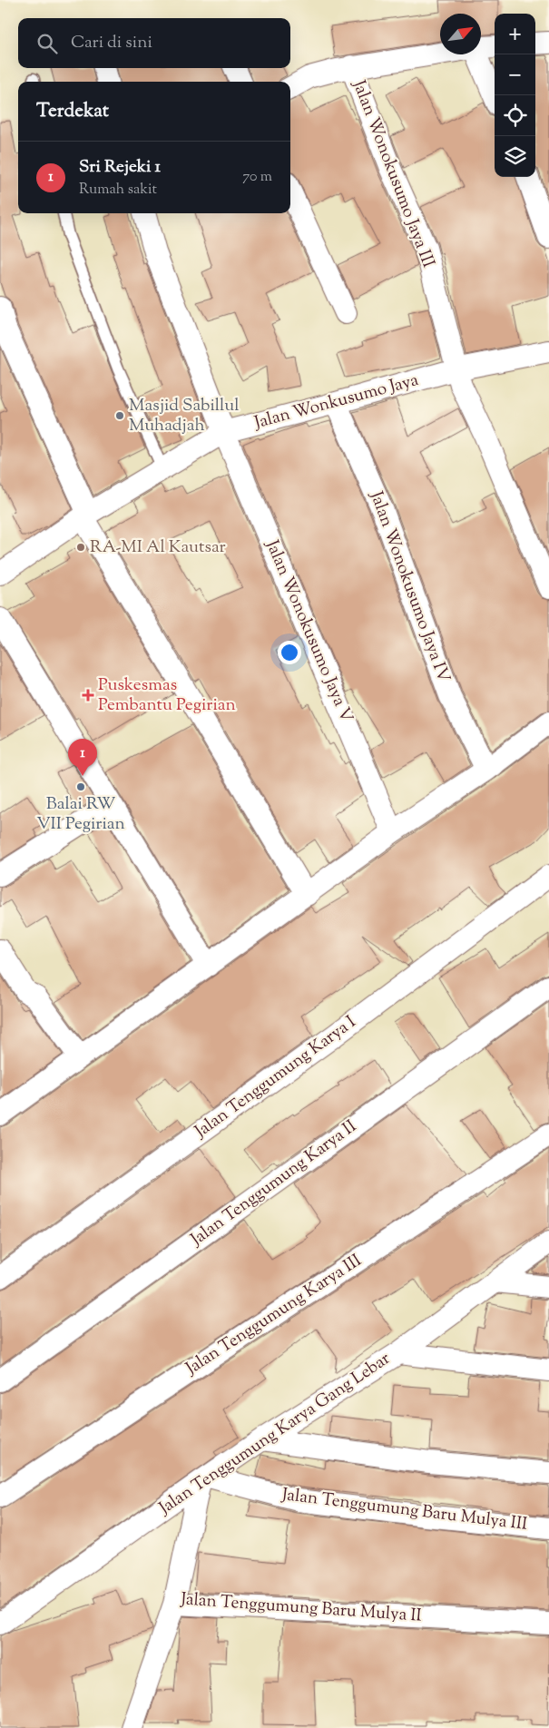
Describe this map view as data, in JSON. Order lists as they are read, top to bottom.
{
  "streets": {
    "street": [
      "Jalan Wonokusumo Jaya III",
      "Jalan Wonkusumo Jaya",
      "Jalan Wonokusumo Jaya IV",
      "Jalan Wonokusumo Jaya V",
      "Jalan Tenggumung Karya I",
      "Jalan Tenggumung Karya II",
      "Jalan Tenggumung Karya III",
      "Jalan Tenggumung Karya Gang Lebar",
      "Jalan Tenggumung Baru Mulya III",
      "Jalan Tenggumung Baru Mulya II"
    ]
  },
  "crossings": [
    ["Jalan Wonokusumo Jaya III", "Jalan Wonkusumo Jaya"],
    ["Jalan Wonkusumo Jaya", "Jalan Wonokusumo Jaya IV"],
    ["Jalan Wonkusumo Jaya", "Jalan Wonokusumo Jaya V"],
    ["Jalan Tenggumung Karya Gang Lebar", "Jalan Tenggumung Baru Mulya III"],
    ["Jalan Tenggumung Karya Gang Lebar", "Jalan Tenggumung Baru Mulya II"],
    ["Jalan Tenggumung Baru Mulya III", "Jalan Tenggumung Baru Mulya II"]
  ],
  "places": {
    "other": ["Masjid Sabillul Muhadjah", "RA-MI Al Kautsar", "Balai RW VII Pegirian"],
    "health": ["Puskesmas Pembantu Pegirian"]
  },
  "north": "top right",
  "page": {
    "map_buttons": ["+", "−"],
    "search": "Cari di sini",
    "heading": "Terdekat",
    "list": [
      {
        "mark": "1",
        "name": "Sri Rejeki 1",
        "note": "Rumah sakit",
        "value": "70 m"
      }
    ],
    "pins": "1"
  }
}
